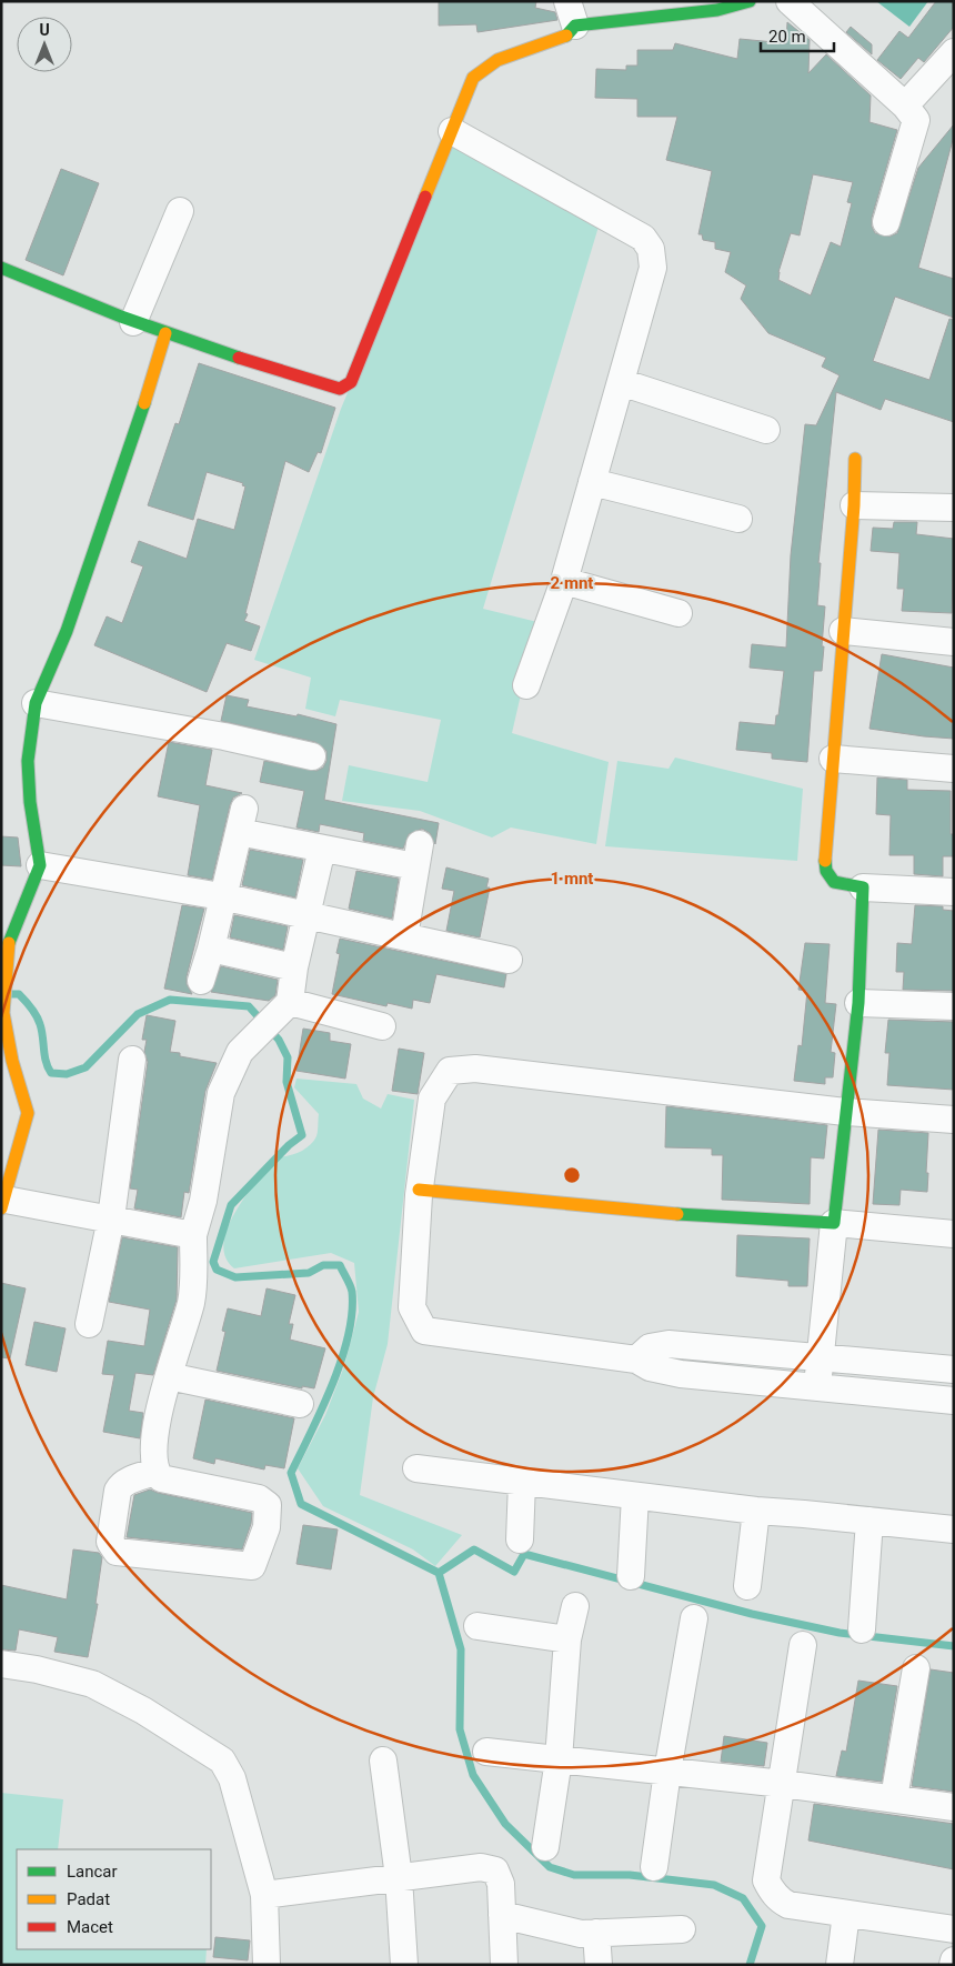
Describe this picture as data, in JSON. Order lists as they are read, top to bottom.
{
  "legend": ["Lancar", "Padat", "Macet"],
  "scale_bar": "20 m",
  "north": "top",
  "rings": ["2 mnt", "1 mnt"]
}
